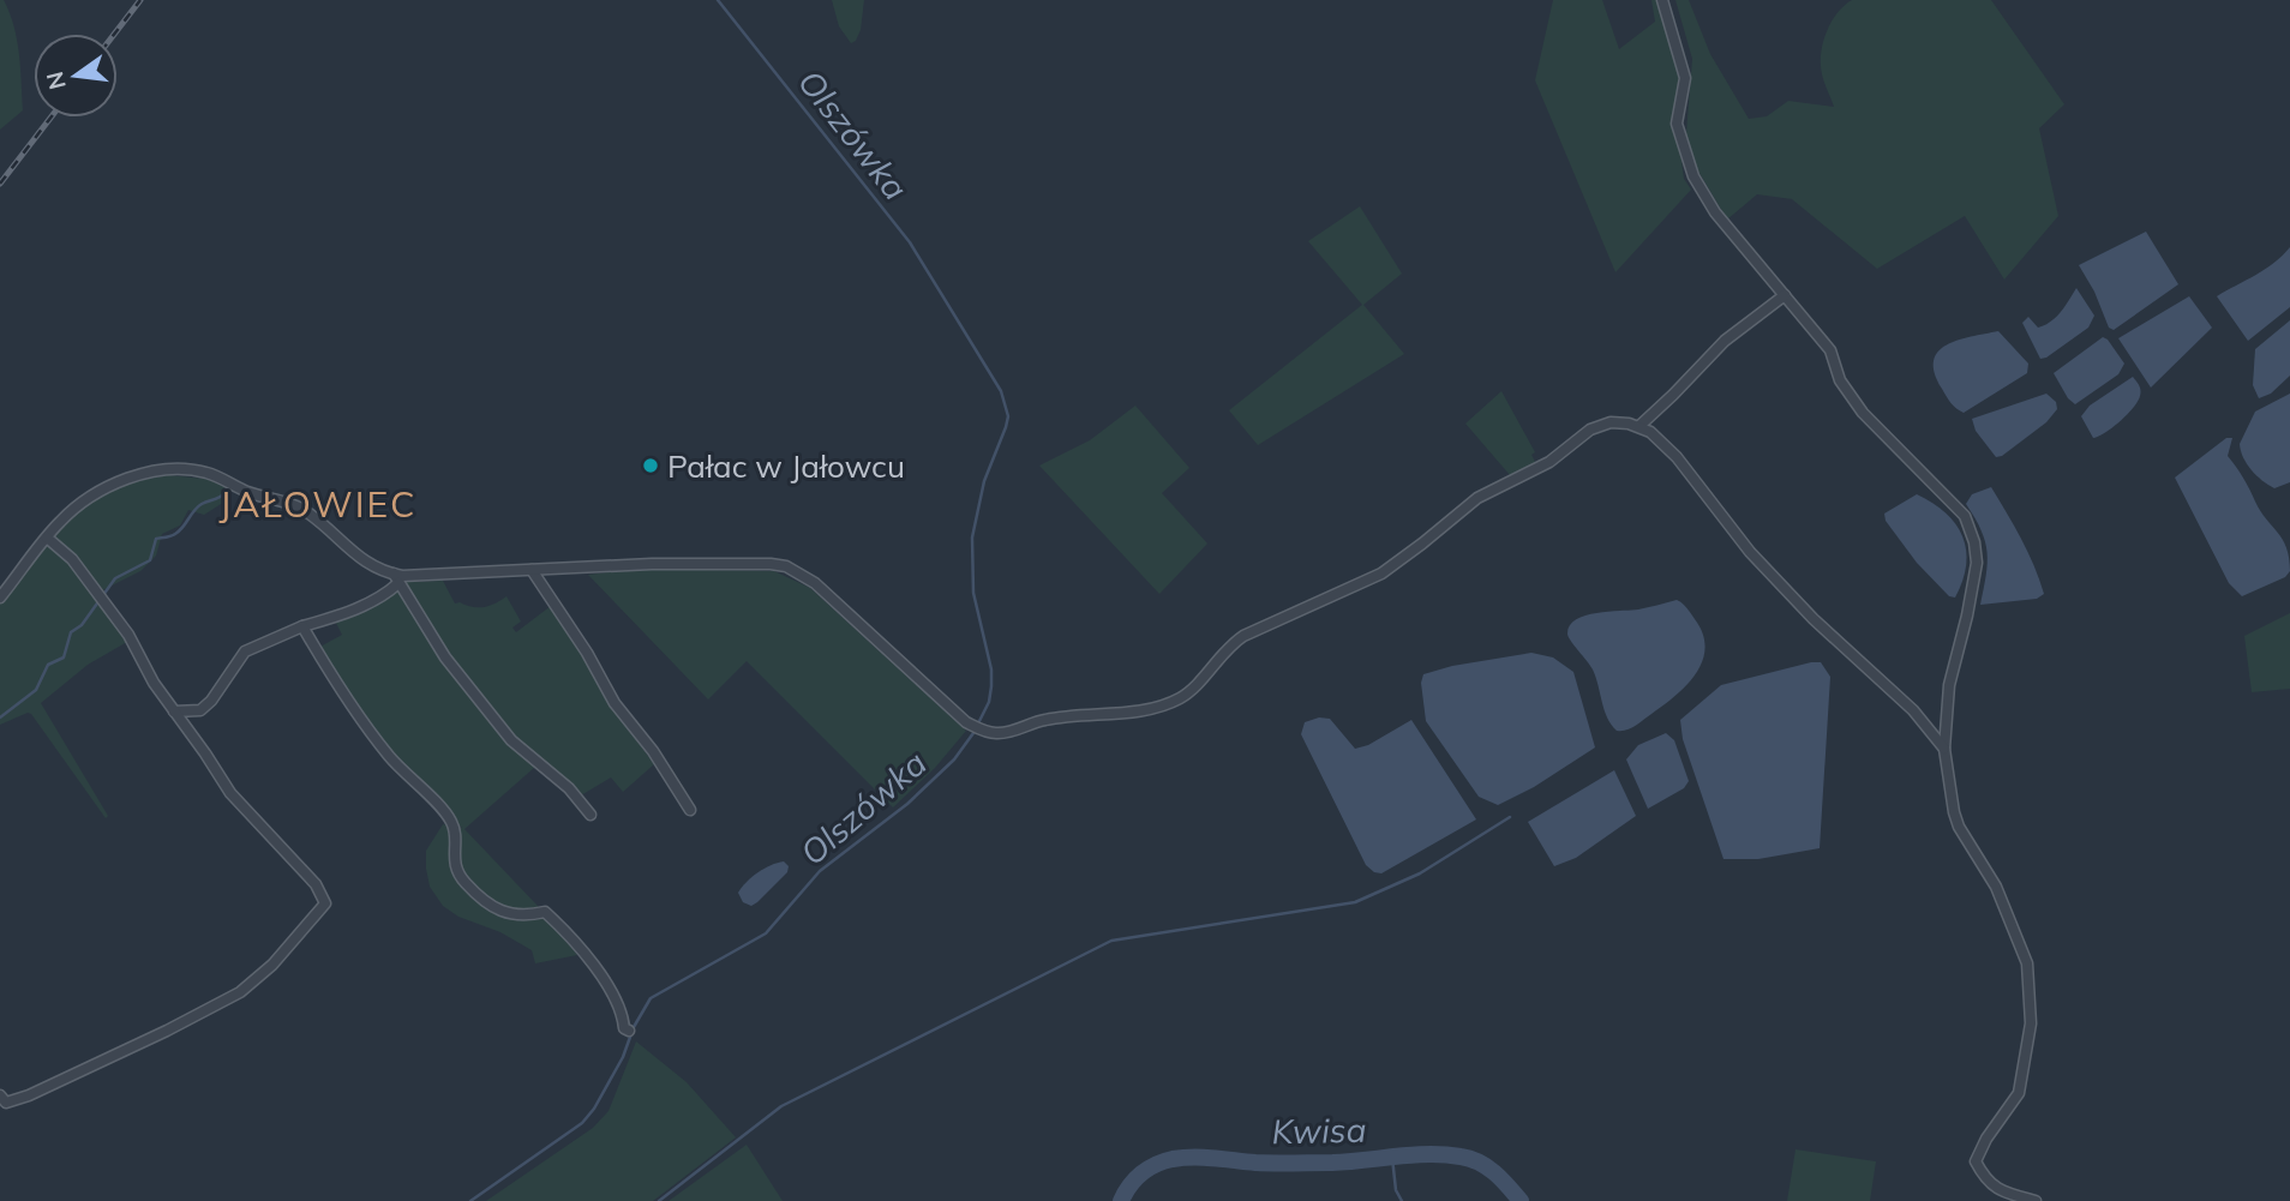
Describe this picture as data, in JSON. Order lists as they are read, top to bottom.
{
  "districts": ["JAŁOWIEC"],
  "water": ["Olszówka", "Kwisa"],
  "places": ["Pałac w Jałowcu"],
  "north": "left"
}
